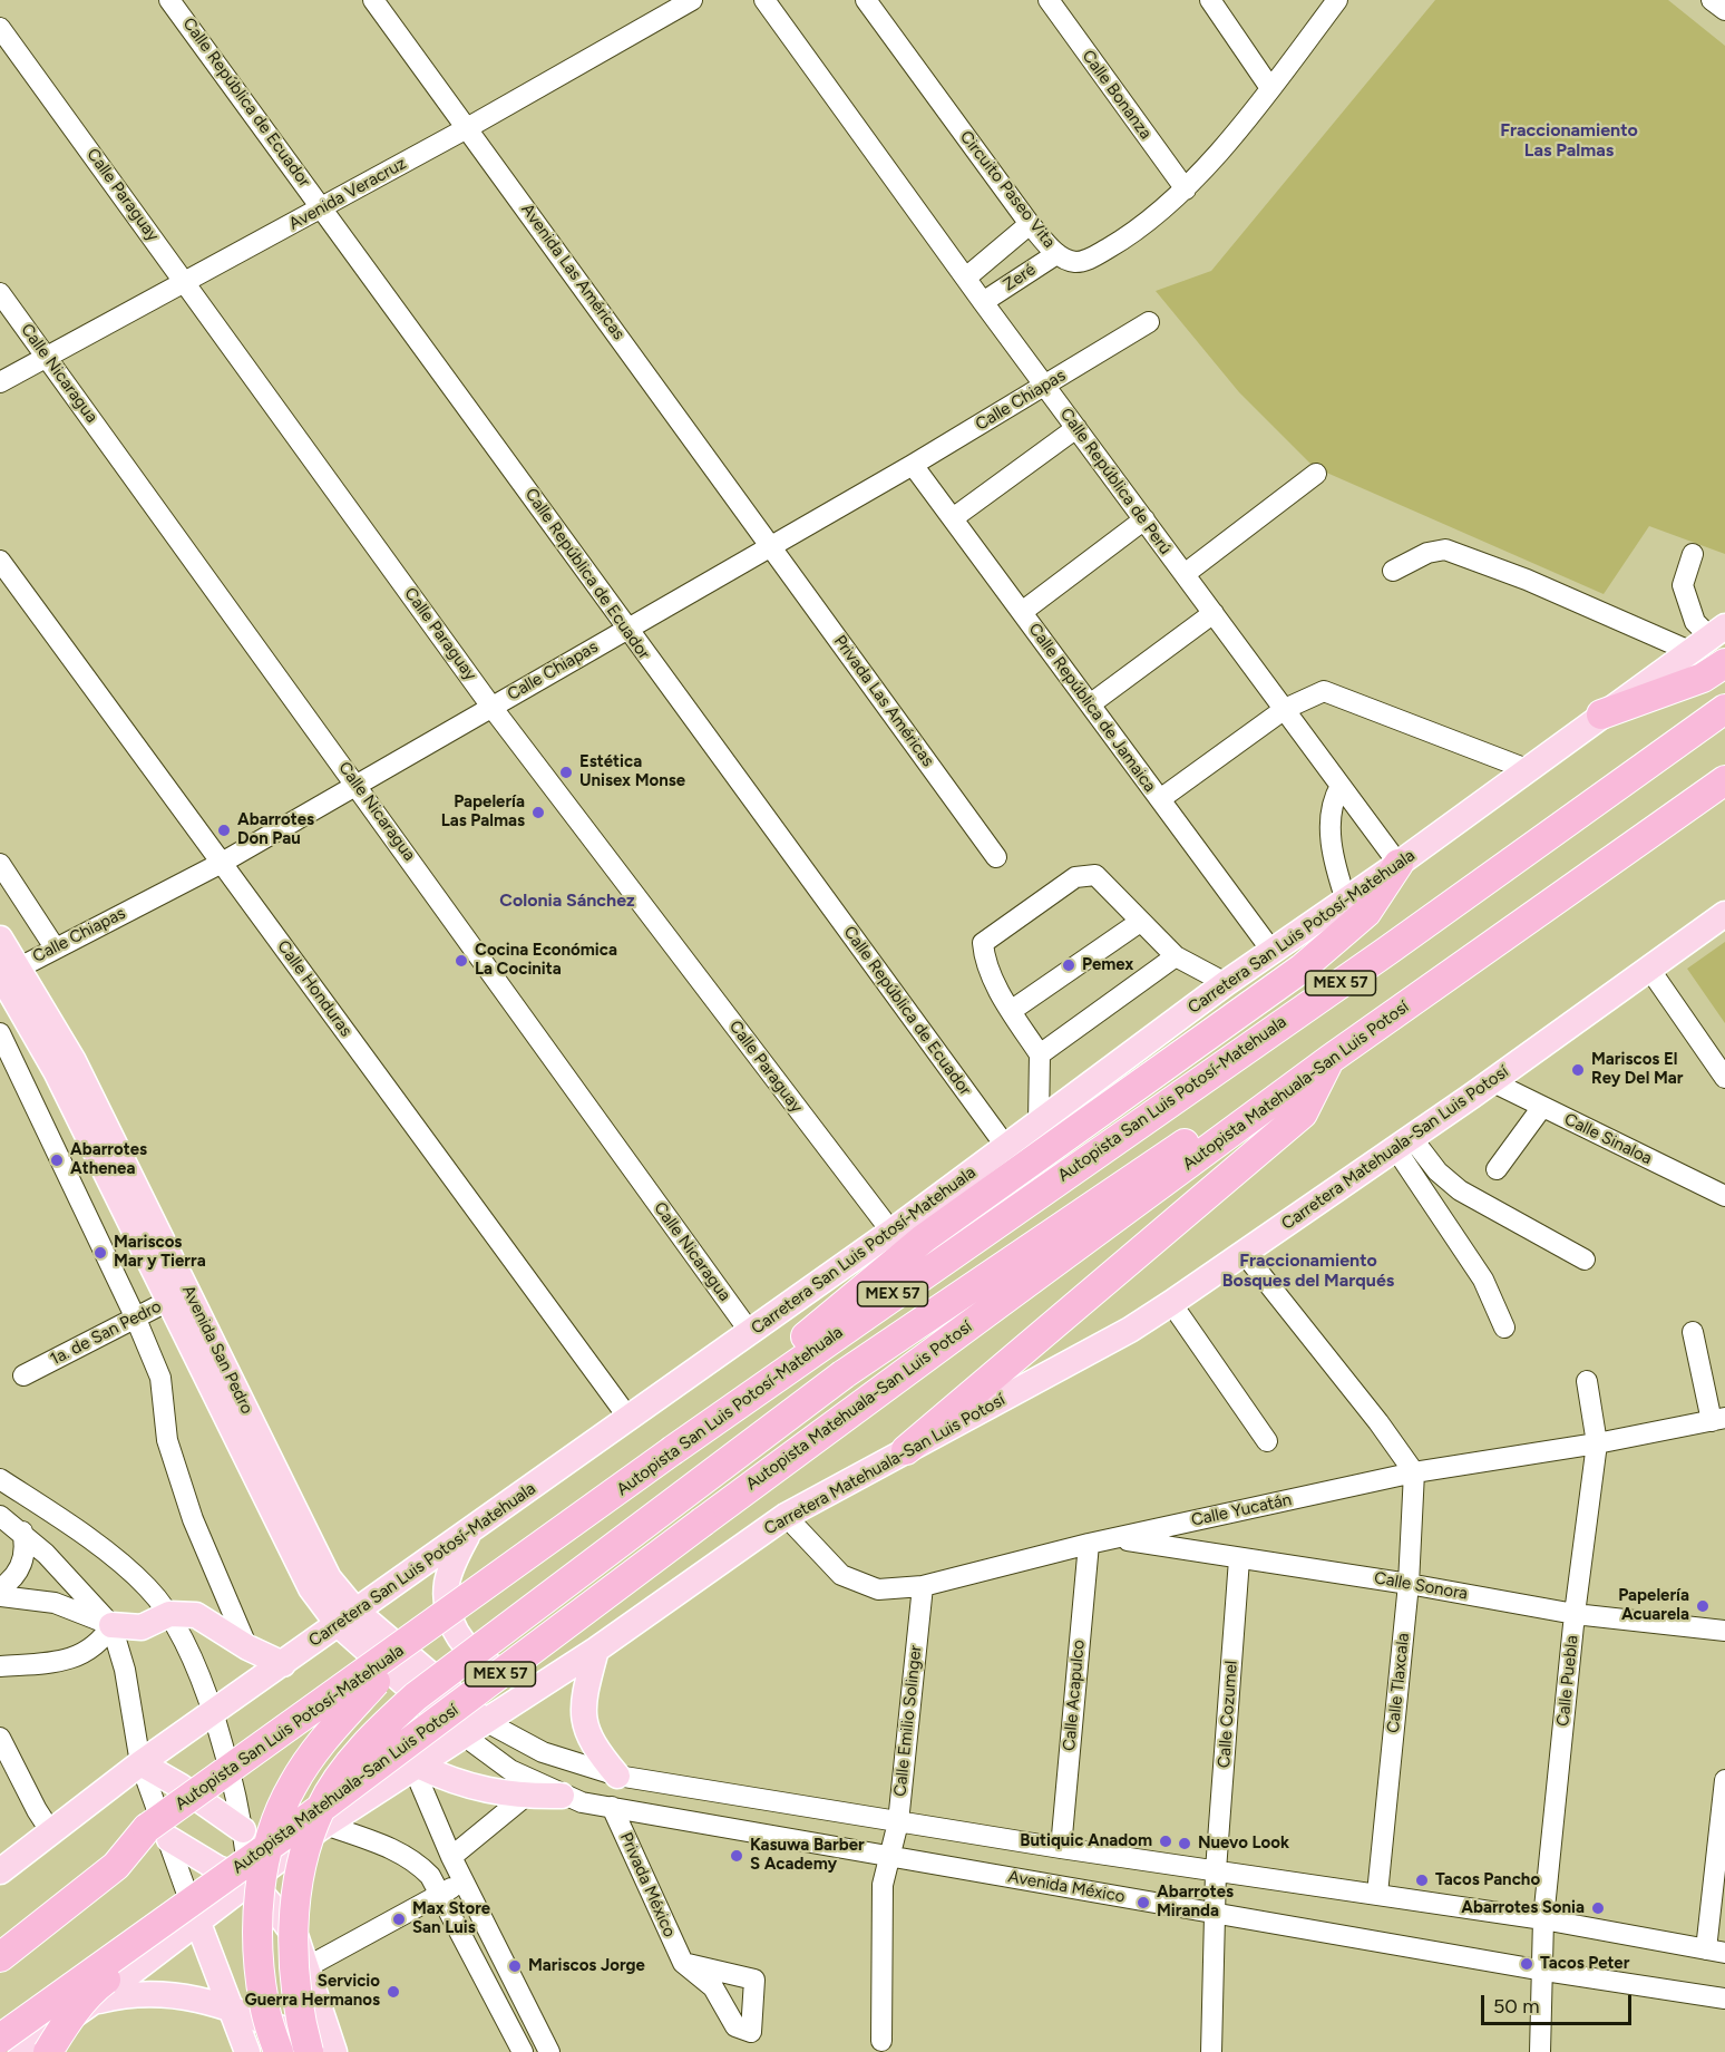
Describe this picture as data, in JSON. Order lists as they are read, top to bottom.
{
  "streets": {
    "highway": ["MEX 57", "Autopista Matehuala-San Luis Potosí", "Autopista San Luis Potosí-Matehuala"],
    "main road": ["Carretera San Luis Potosí-Matehuala", "Carretera Matehuala-San Luis Potosí", "Avenida San Pedro"],
    "street": [
      "Calle Bonanza",
      "Calle República de Ecuador",
      "Circuito Paseo Vita",
      "Avenida Veracruz",
      "Calle Paraguay",
      "Avenida Las Américas",
      "Zeré",
      "Calle Nicaragua",
      "Calle Chiapas",
      "Calle República de Perú",
      "Privada Las Américas",
      "Calle República de Jamaica",
      "Calle Honduras",
      "Calle Sinaloa",
      "1a. de San Pedro",
      "Calle Yucatán",
      "Calle Sonora",
      "Calle Puebla",
      "Calle Tlaxcala",
      "Calle Acapulco",
      "Calle Cozumel",
      "Calle Emilio Solinger",
      "Privada México",
      "Avenida México"
    ]
  },
  "crossings": [
    ["Calle Bonanza", "Circuito Paseo Vita"],
    ["Calle República de Ecuador", "Avenida Veracruz"],
    ["Calle República de Ecuador", "Calle Chiapas"],
    ["Calle República de Ecuador", "Carretera San Luis Potosí-Matehuala"],
    ["Circuito Paseo Vita", "Zeré"],
    ["Avenida Veracruz", "Calle Paraguay"],
    ["Avenida Veracruz", "Avenida Las Américas"],
    ["Avenida Veracruz", "Calle Nicaragua"],
    ["Calle Paraguay", "Calle Chiapas"],
    ["Calle Paraguay", "Carretera San Luis Potosí-Matehuala"],
    ["Avenida Las Américas", "Calle Chiapas"],
    ["Avenida Las Américas", "Privada Las Américas"],
    ["Zeré", "Calle República de Perú"],
    ["Calle Nicaragua", "Calle Chiapas"],
    ["Calle Nicaragua", "Carretera San Luis Potosí-Matehuala"],
    ["Calle Chiapas", "Calle República de Perú"],
    ["Calle Chiapas", "Privada Las Américas"],
    ["Calle Chiapas", "Calle República de Jamaica"],
    ["Calle Chiapas", "Calle Honduras"],
    ["Calle Chiapas", "Avenida San Pedro"],
    ["Calle República de Perú", "Carretera San Luis Potosí-Matehuala"],
    ["Calle República de Jamaica", "Carretera San Luis Potosí-Matehuala"],
    ["Carretera San Luis Potosí-Matehuala", "Calle Honduras"],
    ["Carretera San Luis Potosí-Matehuala", "Avenida San Pedro"],
    ["Autopista Matehuala-San Luis Potosí", "Carretera Matehuala-San Luis Potosí"],
    ["Calle Sinaloa", "Carretera Matehuala-San Luis Potosí"],
    ["Carretera Matehuala-San Luis Potosí", "Avenida San Pedro"],
    ["Carretera Matehuala-San Luis Potosí", "Calle Yucatán"],
    ["Carretera Matehuala-San Luis Potosí", "Avenida México"],
    ["1a. de San Pedro", "Avenida San Pedro"],
    ["Avenida San Pedro", "Avenida México"],
    ["Calle Yucatán", "Calle Sonora"],
    ["Calle Yucatán", "Calle Puebla"],
    ["Calle Yucatán", "Calle Tlaxcala"],
    ["Calle Yucatán", "Calle Acapulco"],
    ["Calle Yucatán", "Calle Emilio Solinger"],
    ["Calle Sonora", "Calle Puebla"],
    ["Calle Sonora", "Calle Tlaxcala"],
    ["Calle Sonora", "Calle Cozumel"],
    ["Calle Puebla", "Avenida México"],
    ["Calle Cozumel", "Avenida México"],
    ["Calle Emilio Solinger", "Avenida México"],
    ["Privada México", "Avenida México"]
  ],
  "districts": ["Fraccionamiento Las Palmas", "Colonia Sánchez", "Fraccionamiento Bosques del Marqués"],
  "places": [
    "Estética Unisex Monse",
    "Papelería Las Palmas",
    "Abarrotes Don Pau",
    "Cocina Económica La Cocinita",
    "Pemex",
    "Mariscos El Rey Del Mar",
    "Abarrotes Athenea",
    "Mariscos Mar y Tierra",
    "Papelería Acuarela",
    "Butiquic Anadom",
    "Nuevo Look",
    "Kasuwa Barber S Academy",
    "Tacos Pancho",
    "Abarrotes Miranda",
    "Abarrotes Sonia",
    "Max Store San Luis",
    "Tacos Peter",
    "Mariscos Jorge",
    "Servicio Guerra Hermanos"
  ],
  "scale_bar": "50 m"
}
